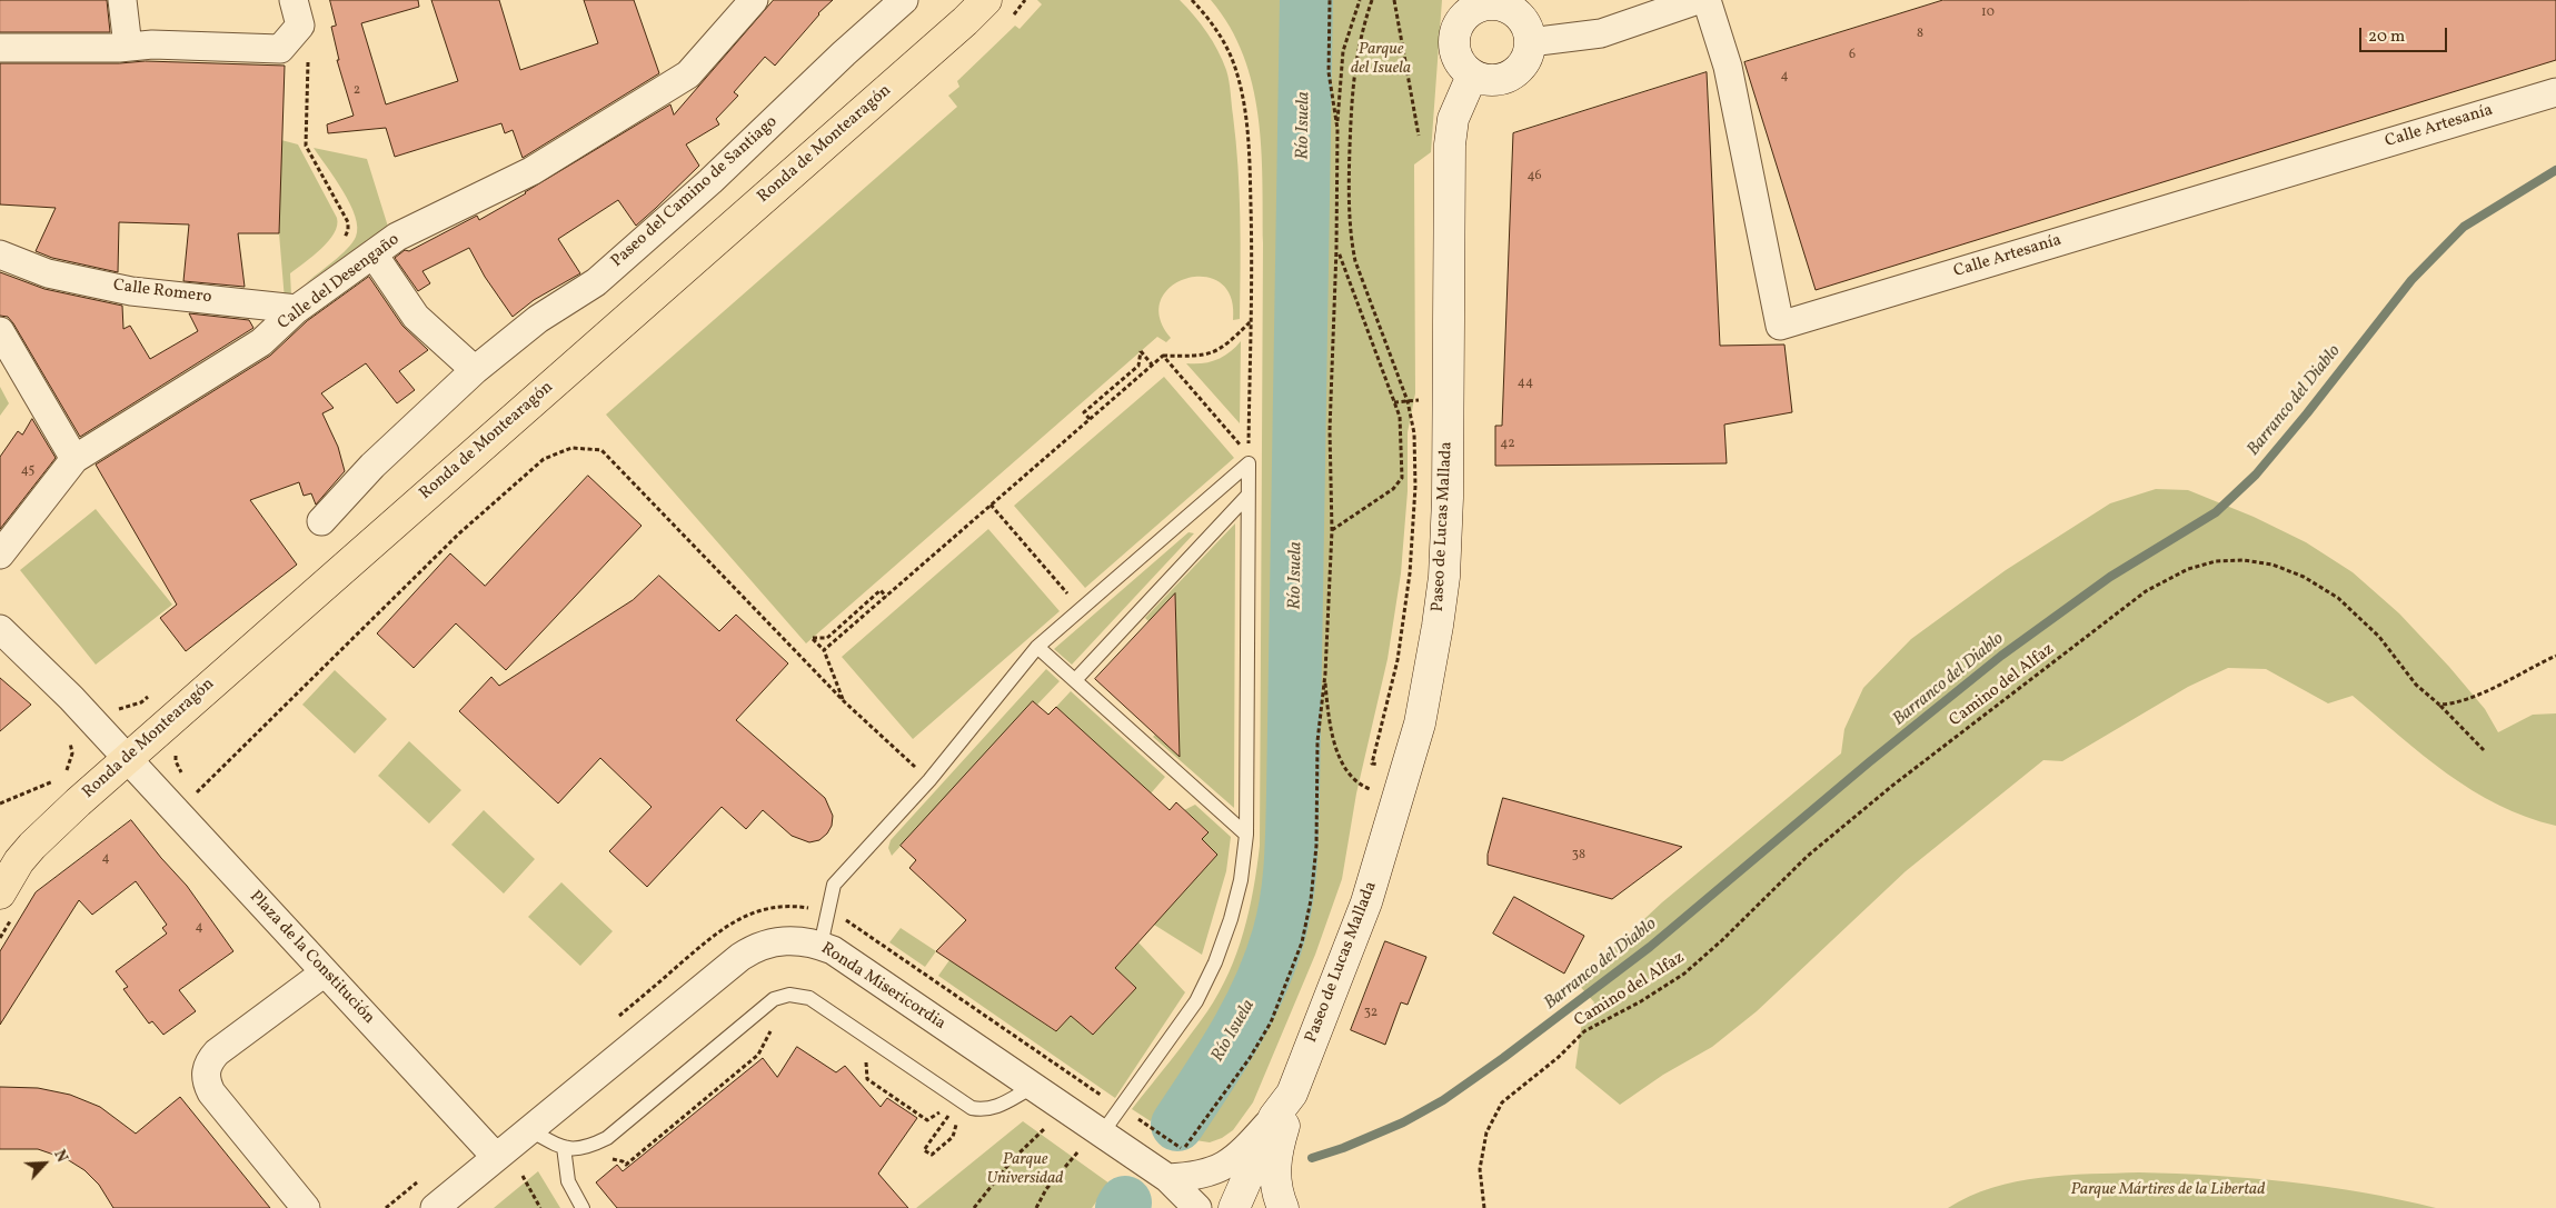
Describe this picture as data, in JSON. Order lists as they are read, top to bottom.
{
  "streets": {
    "main road": ["Ronda de Montearagón", "Paseo de Lucas Mallada"],
    "street": [
      "Calle Artesanía",
      "Paseo del Camino de Santiago",
      "Calle del Desengaño",
      "Calle Romero",
      "Plaza de la Constitución",
      "Ronda Misericordia"
    ],
    "path": ["Camino del Alfaz"]
  },
  "crossings": [
    ["Ronda de Montearagón", "Plaza de la Constitución"],
    ["Calle del Desengaño", "Calle Romero"],
    ["Paseo de Lucas Mallada", "Ronda Misericordia"],
    ["Plaza de la Constitución", "Ronda Misericordia"]
  ],
  "water": ["Río Isuela", "Barranco del Diablo"],
  "parks": ["Parque del Isuela", "Parque Universidad", "Parque Mártires de la Libertad"],
  "house_numbers": [
    "10",
    "8",
    "6",
    "4",
    "2",
    "46",
    "44",
    "42",
    "45",
    "38",
    "4",
    "4",
    "32"
  ],
  "scale_bar": "20 m",
  "north": "top right"
}
